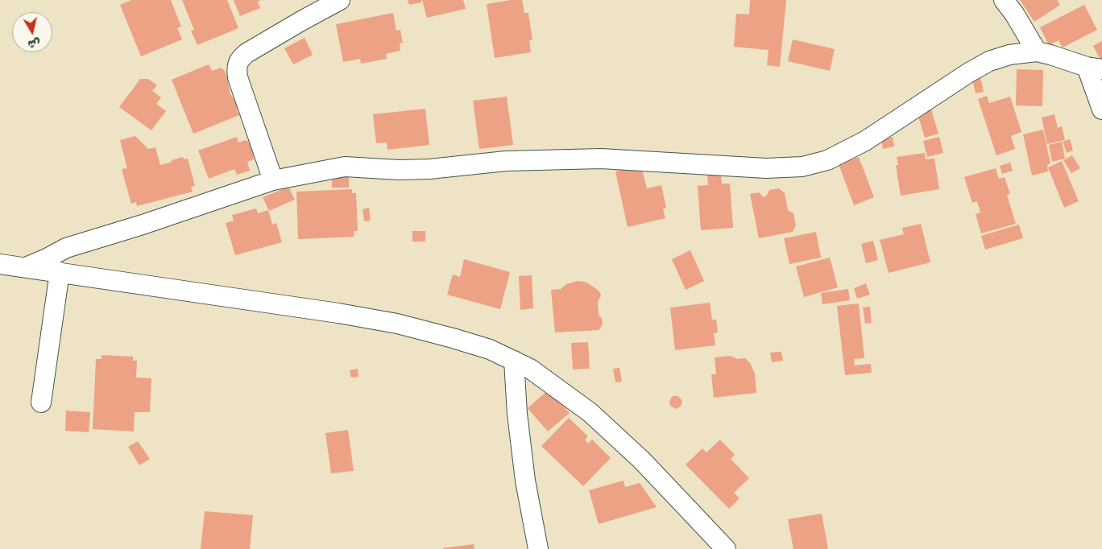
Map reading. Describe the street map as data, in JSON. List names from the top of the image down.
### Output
{
  "north": "bottom"
}
